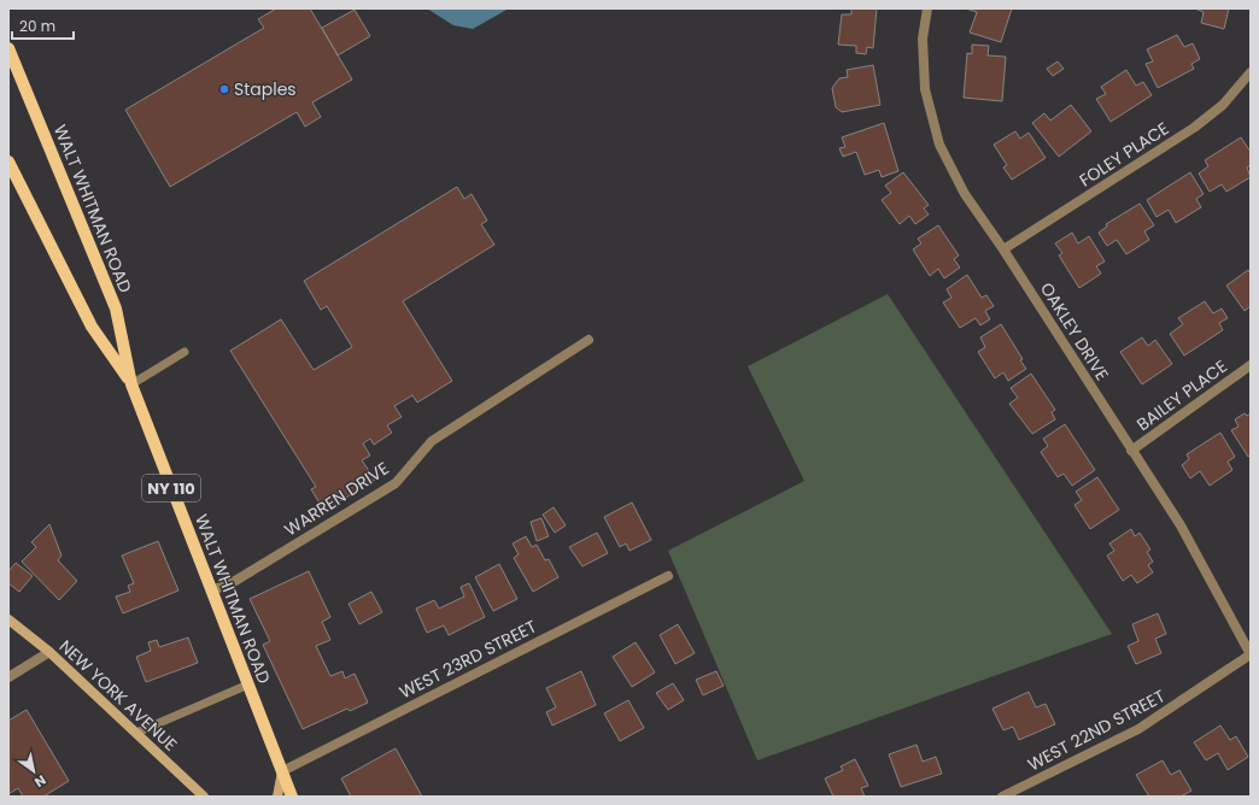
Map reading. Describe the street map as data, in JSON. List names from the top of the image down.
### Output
{
  "streets": {
    "main road": ["WALT WHITMAN ROAD", "NY 110"],
    "street": [
      "FOLEY PLACE",
      "OAKLEY DRIVE",
      "BAILEY PLACE",
      "WARREN DRIVE",
      "WEST 23RD STREET",
      "NEW YORK AVENUE",
      "WEST 22ND STREET"
    ]
  },
  "crossings": [
    ["FOLEY PLACE", "OAKLEY DRIVE"],
    ["WALT WHITMAN ROAD", "WARREN DRIVE"],
    ["WALT WHITMAN ROAD", "WEST 23RD STREET"],
    ["OAKLEY DRIVE", "BAILEY PLACE"],
    ["OAKLEY DRIVE", "WEST 22ND STREET"]
  ],
  "places": ["Staples"],
  "scale_bar": "20 m",
  "north": "bottom right"
}
